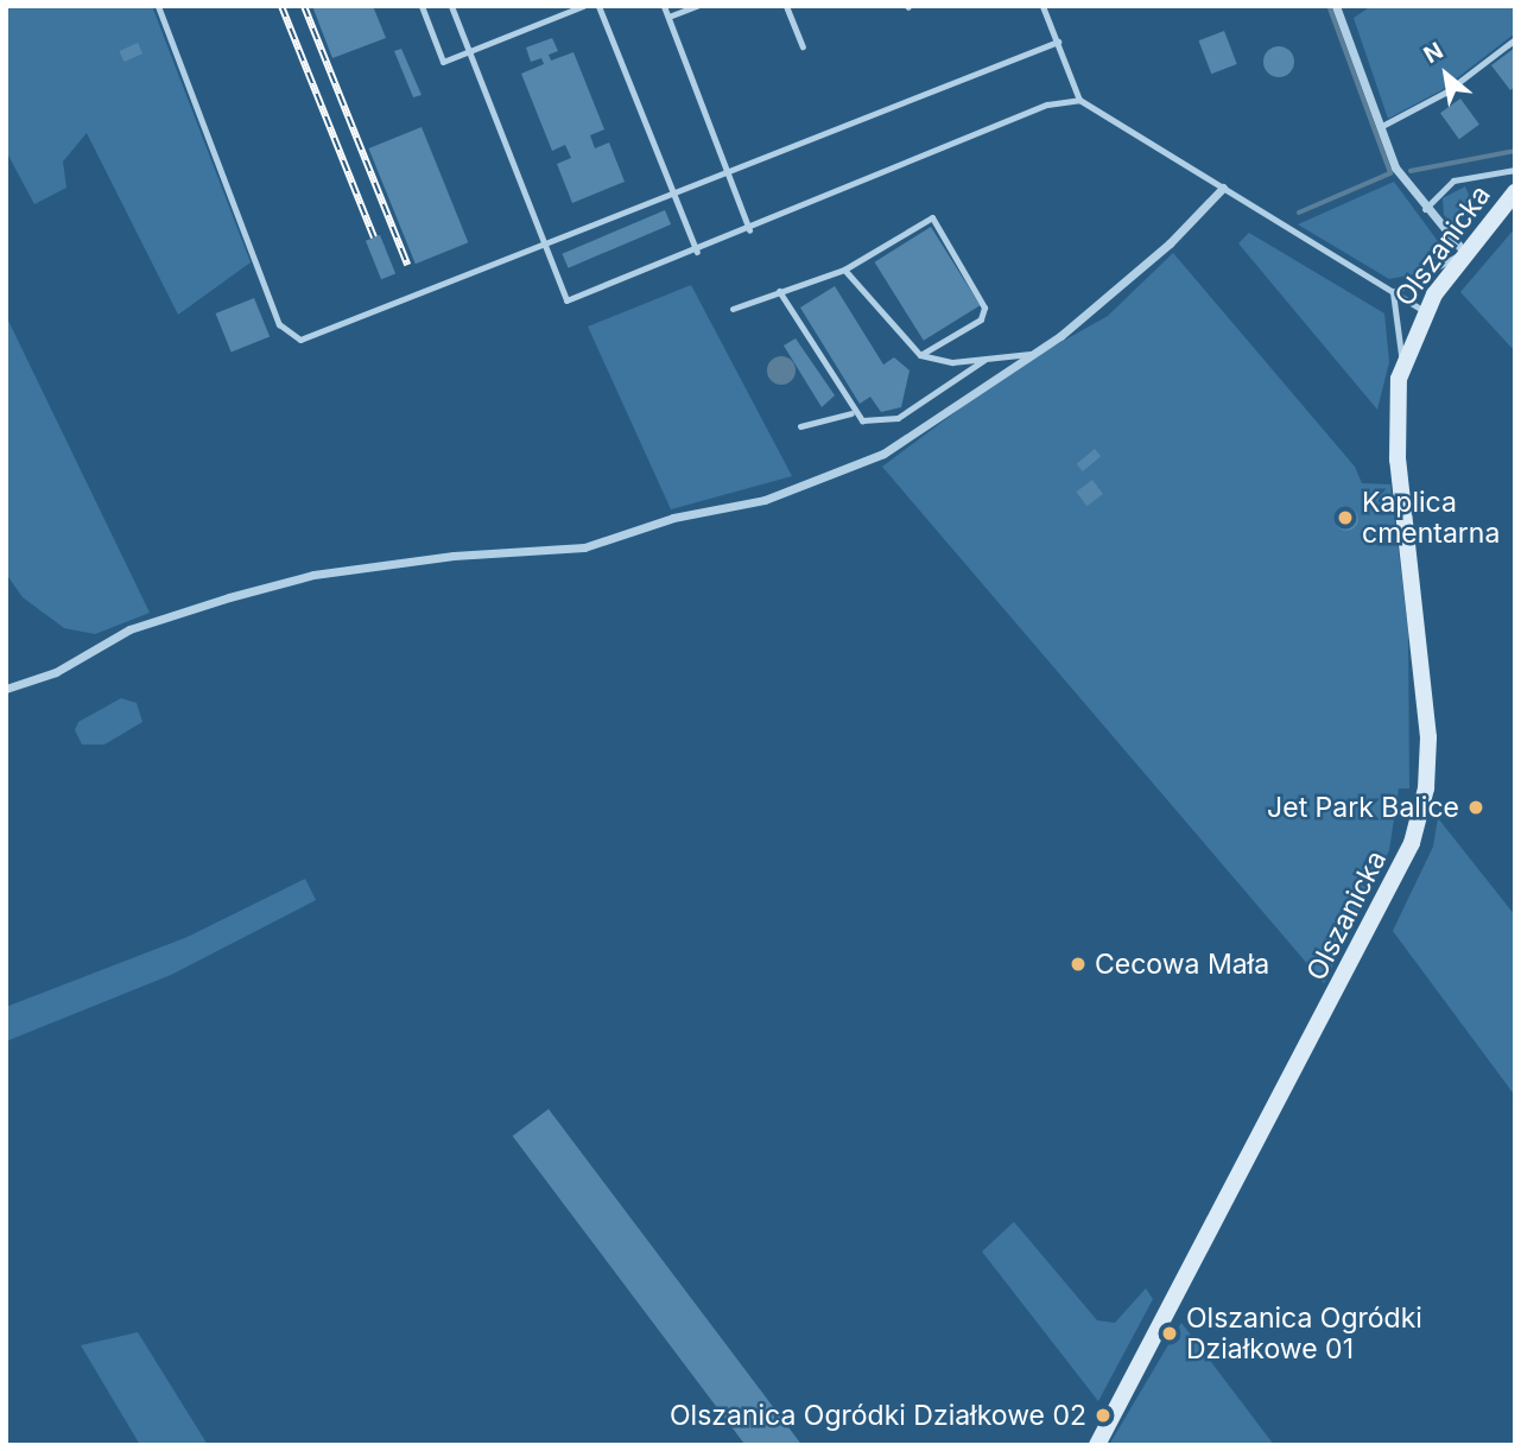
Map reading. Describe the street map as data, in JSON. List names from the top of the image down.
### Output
{
  "streets": {
    "street": ["Olszanicka"]
  },
  "places": [
    "Kaplica cmentarna",
    "Jet Park Balice",
    "Cecowa Mała",
    "Olszanica Ogródki Działkowe 01",
    "Olszanica Ogródki Działkowe 02"
  ],
  "north": "top left"
}
